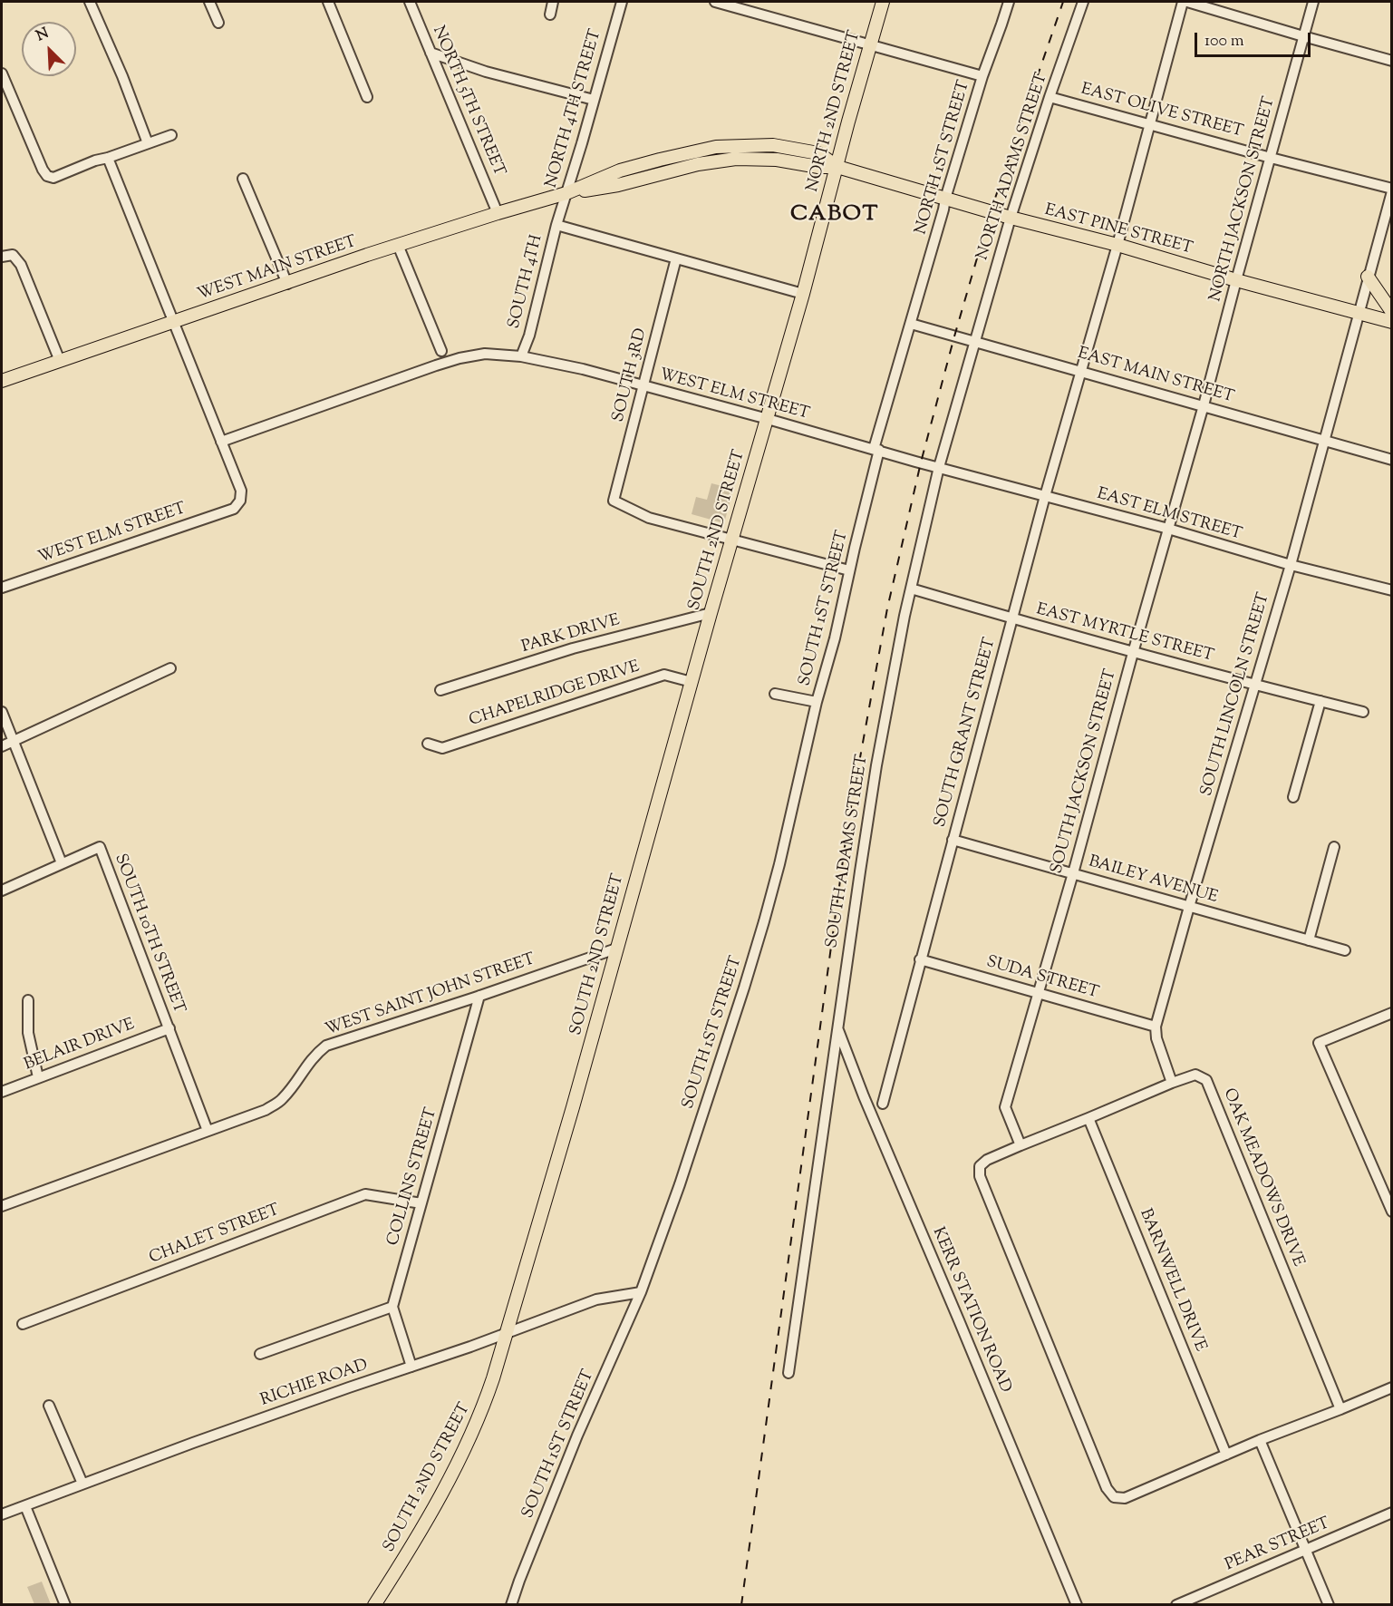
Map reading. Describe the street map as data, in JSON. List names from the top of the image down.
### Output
{
  "streets": {
    "main road": [
      "NORTH 2ND STREET",
      "EAST PINE STREET",
      "WEST MAIN STREET",
      "SOUTH 2ND STREET"
    ],
    "street": [
      "NORTH 5TH STREET",
      "NORTH 4TH STREET",
      "EAST OLIVE STREET",
      "NORTH 1ST STREET",
      "NORTH ADAMS STREET",
      "NORTH JACKSON STREET",
      "SOUTH 4TH",
      "SOUTH 3RD",
      "EAST MAIN STREET",
      "WEST ELM STREET",
      "EAST ELM STREET",
      "SOUTH 1ST STREET",
      "EAST MYRTLE STREET",
      "PARK DRIVE",
      "CHAPELRIDGE DRIVE",
      "SOUTH LINCOLN STREET",
      "SOUTH GRANT STREET",
      "SOUTH JACKSON STREET",
      "SOUTH ADAMS STREET",
      "BAILEY AVENUE",
      "SOUTH 10TH STREET",
      "SUDA STREET",
      "WEST SAINT JOHN STREET",
      "BELAIR DRIVE",
      "COLLINS STREET",
      "OAK MEADOWS DRIVE",
      "CHALET STREET",
      "BARNWELL DRIVE",
      "KERR STATION ROAD",
      "RICHIE ROAD",
      "PEAR STREET"
    ]
  },
  "crossings": [
    ["NORTH 5TH STREET", "WEST MAIN STREET"],
    ["NORTH 4TH STREET", "WEST MAIN STREET"],
    ["NORTH 4TH STREET", "SOUTH 4TH"],
    ["NORTH 2ND STREET", "EAST PINE STREET"],
    ["NORTH 2ND STREET", "WEST MAIN STREET"],
    ["NORTH 2ND STREET", "SOUTH 2ND STREET"],
    ["EAST OLIVE STREET", "NORTH ADAMS STREET"],
    ["EAST OLIVE STREET", "NORTH JACKSON STREET"],
    ["EAST OLIVE STREET", "SOUTH LINCOLN STREET"],
    ["EAST OLIVE STREET", "SOUTH GRANT STREET"],
    ["NORTH 1ST STREET", "EAST PINE STREET"],
    ["NORTH 1ST STREET", "EAST MAIN STREET"],
    ["NORTH 1ST STREET", "SOUTH 1ST STREET"],
    ["NORTH ADAMS STREET", "EAST PINE STREET"],
    ["NORTH ADAMS STREET", "EAST MAIN STREET"],
    ["NORTH ADAMS STREET", "SOUTH ADAMS STREET"],
    ["NORTH JACKSON STREET", "EAST PINE STREET"],
    ["NORTH JACKSON STREET", "EAST MAIN STREET"],
    ["NORTH JACKSON STREET", "SOUTH JACKSON STREET"],
    ["EAST PINE STREET", "WEST MAIN STREET"],
    ["EAST PINE STREET", "SOUTH LINCOLN STREET"],
    ["EAST PINE STREET", "SOUTH GRANT STREET"],
    ["SOUTH 4TH", "WEST ELM STREET"],
    ["SOUTH 3RD", "WEST ELM STREET"],
    ["SOUTH 3RD", "SOUTH 2ND STREET"],
    ["EAST MAIN STREET", "SOUTH 1ST STREET"],
    ["EAST MAIN STREET", "SOUTH LINCOLN STREET"],
    ["EAST MAIN STREET", "SOUTH GRANT STREET"],
    ["EAST MAIN STREET", "SOUTH JACKSON STREET"],
    ["EAST MAIN STREET", "SOUTH ADAMS STREET"],
    ["WEST ELM STREET", "EAST ELM STREET"],
    ["WEST ELM STREET", "SOUTH 2ND STREET"],
    ["WEST ELM STREET", "SOUTH 1ST STREET"],
    ["WEST ELM STREET", "SOUTH ADAMS STREET"],
    ["EAST ELM STREET", "SOUTH LINCOLN STREET"],
    ["EAST ELM STREET", "SOUTH GRANT STREET"],
    ["EAST ELM STREET", "SOUTH JACKSON STREET"],
    ["EAST ELM STREET", "SOUTH ADAMS STREET"],
    ["SOUTH 2ND STREET", "PARK DRIVE"],
    ["SOUTH 2ND STREET", "CHAPELRIDGE DRIVE"],
    ["SOUTH 2ND STREET", "WEST SAINT JOHN STREET"],
    ["SOUTH 2ND STREET", "RICHIE ROAD"],
    ["SOUTH 1ST STREET", "RICHIE ROAD"],
    ["EAST MYRTLE STREET", "SOUTH LINCOLN STREET"],
    ["EAST MYRTLE STREET", "SOUTH GRANT STREET"],
    ["EAST MYRTLE STREET", "SOUTH JACKSON STREET"],
    ["EAST MYRTLE STREET", "SOUTH ADAMS STREET"],
    ["SOUTH LINCOLN STREET", "BAILEY AVENUE"],
    ["SOUTH LINCOLN STREET", "SUDA STREET"],
    ["SOUTH LINCOLN STREET", "OAK MEADOWS DRIVE"],
    ["SOUTH GRANT STREET", "BAILEY AVENUE"],
    ["SOUTH GRANT STREET", "SUDA STREET"],
    ["SOUTH JACKSON STREET", "BAILEY AVENUE"],
    ["SOUTH JACKSON STREET", "SUDA STREET"],
    ["SOUTH JACKSON STREET", "OAK MEADOWS DRIVE"],
    ["SOUTH ADAMS STREET", "KERR STATION ROAD"],
    ["SOUTH 10TH STREET", "WEST SAINT JOHN STREET"],
    ["SOUTH 10TH STREET", "BELAIR DRIVE"],
    ["WEST SAINT JOHN STREET", "COLLINS STREET"],
    ["COLLINS STREET", "CHALET STREET"],
    ["OAK MEADOWS DRIVE", "BARNWELL DRIVE"]
  ],
  "districts": ["CABOT"],
  "scale_bar": "100 m",
  "north": "top left"
}
